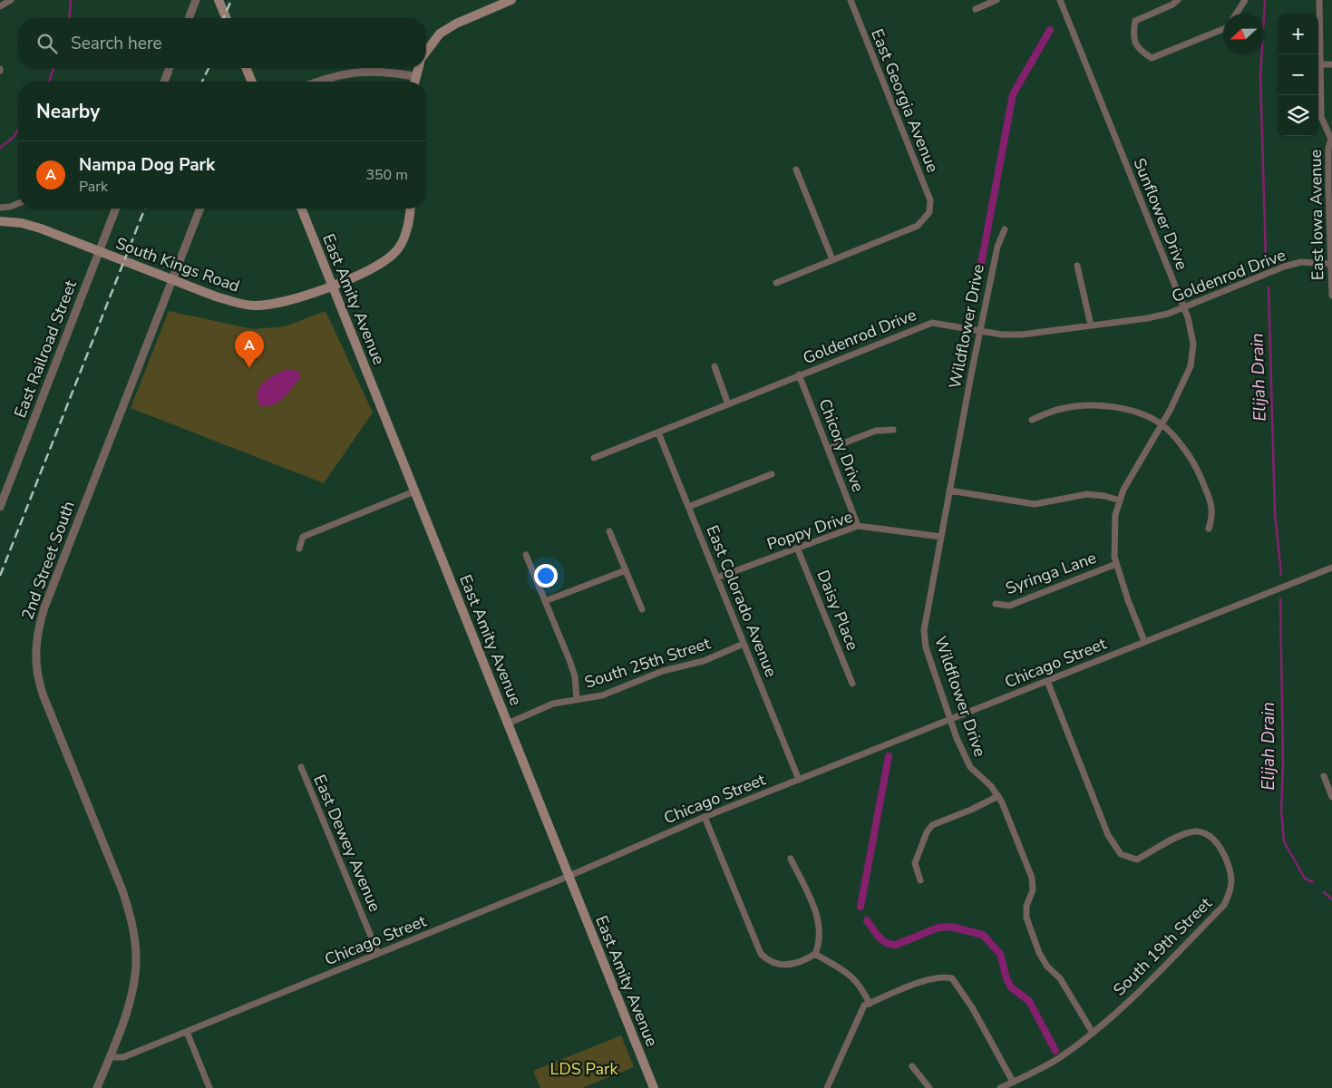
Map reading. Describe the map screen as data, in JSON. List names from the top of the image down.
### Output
{
  "streets": {
    "main road": ["South Kings Road", "East Amity Avenue"],
    "street": [
      "East Georgia Avenue",
      "Sunflower Drive",
      "East Iowa Avenue",
      "Goldenrod Drive",
      "Wildflower Drive",
      "East Railroad Street",
      "Chicory Drive",
      "Poppy Drive",
      "2nd Street South",
      "Syringa Lane",
      "East Colorado Avenue",
      "Daisy Place",
      "South 25th Street",
      "Chicago Street",
      "East Dewey Avenue",
      "South 19th Street"
    ]
  },
  "crossings": [
    ["Sunflower Drive", "Goldenrod Drive"],
    ["Sunflower Drive", "Syringa Lane"],
    ["Sunflower Drive", "Chicago Street"],
    ["East Iowa Avenue", "Goldenrod Drive"],
    ["South Kings Road", "East Amity Avenue"],
    ["Goldenrod Drive", "Wildflower Drive"],
    ["Goldenrod Drive", "Chicory Drive"],
    ["Goldenrod Drive", "East Colorado Avenue"],
    ["East Amity Avenue", "South 25th Street"],
    ["East Amity Avenue", "Chicago Street"],
    ["Wildflower Drive", "Poppy Drive"],
    ["Wildflower Drive", "Chicago Street"],
    ["Wildflower Drive", "South 19th Street"],
    ["Chicory Drive", "Poppy Drive"],
    ["Poppy Drive", "East Colorado Avenue"],
    ["Poppy Drive", "Daisy Place"],
    ["2nd Street South", "Chicago Street"],
    ["East Colorado Avenue", "South 25th Street"],
    ["East Colorado Avenue", "Chicago Street"],
    ["Chicago Street", "East Dewey Avenue"],
    ["Chicago Street", "South 19th Street"]
  ],
  "water": ["Elijah Drain"],
  "parks": ["LDS Park"],
  "north": "left",
  "page": {
    "map_buttons": ["+", "−"],
    "search": "Search here",
    "heading": "Nearby",
    "list": [
      {
        "mark": "A",
        "name": "Nampa Dog Park",
        "note": "Park",
        "value": "350 m"
      }
    ],
    "pins": "A"
  }
}
